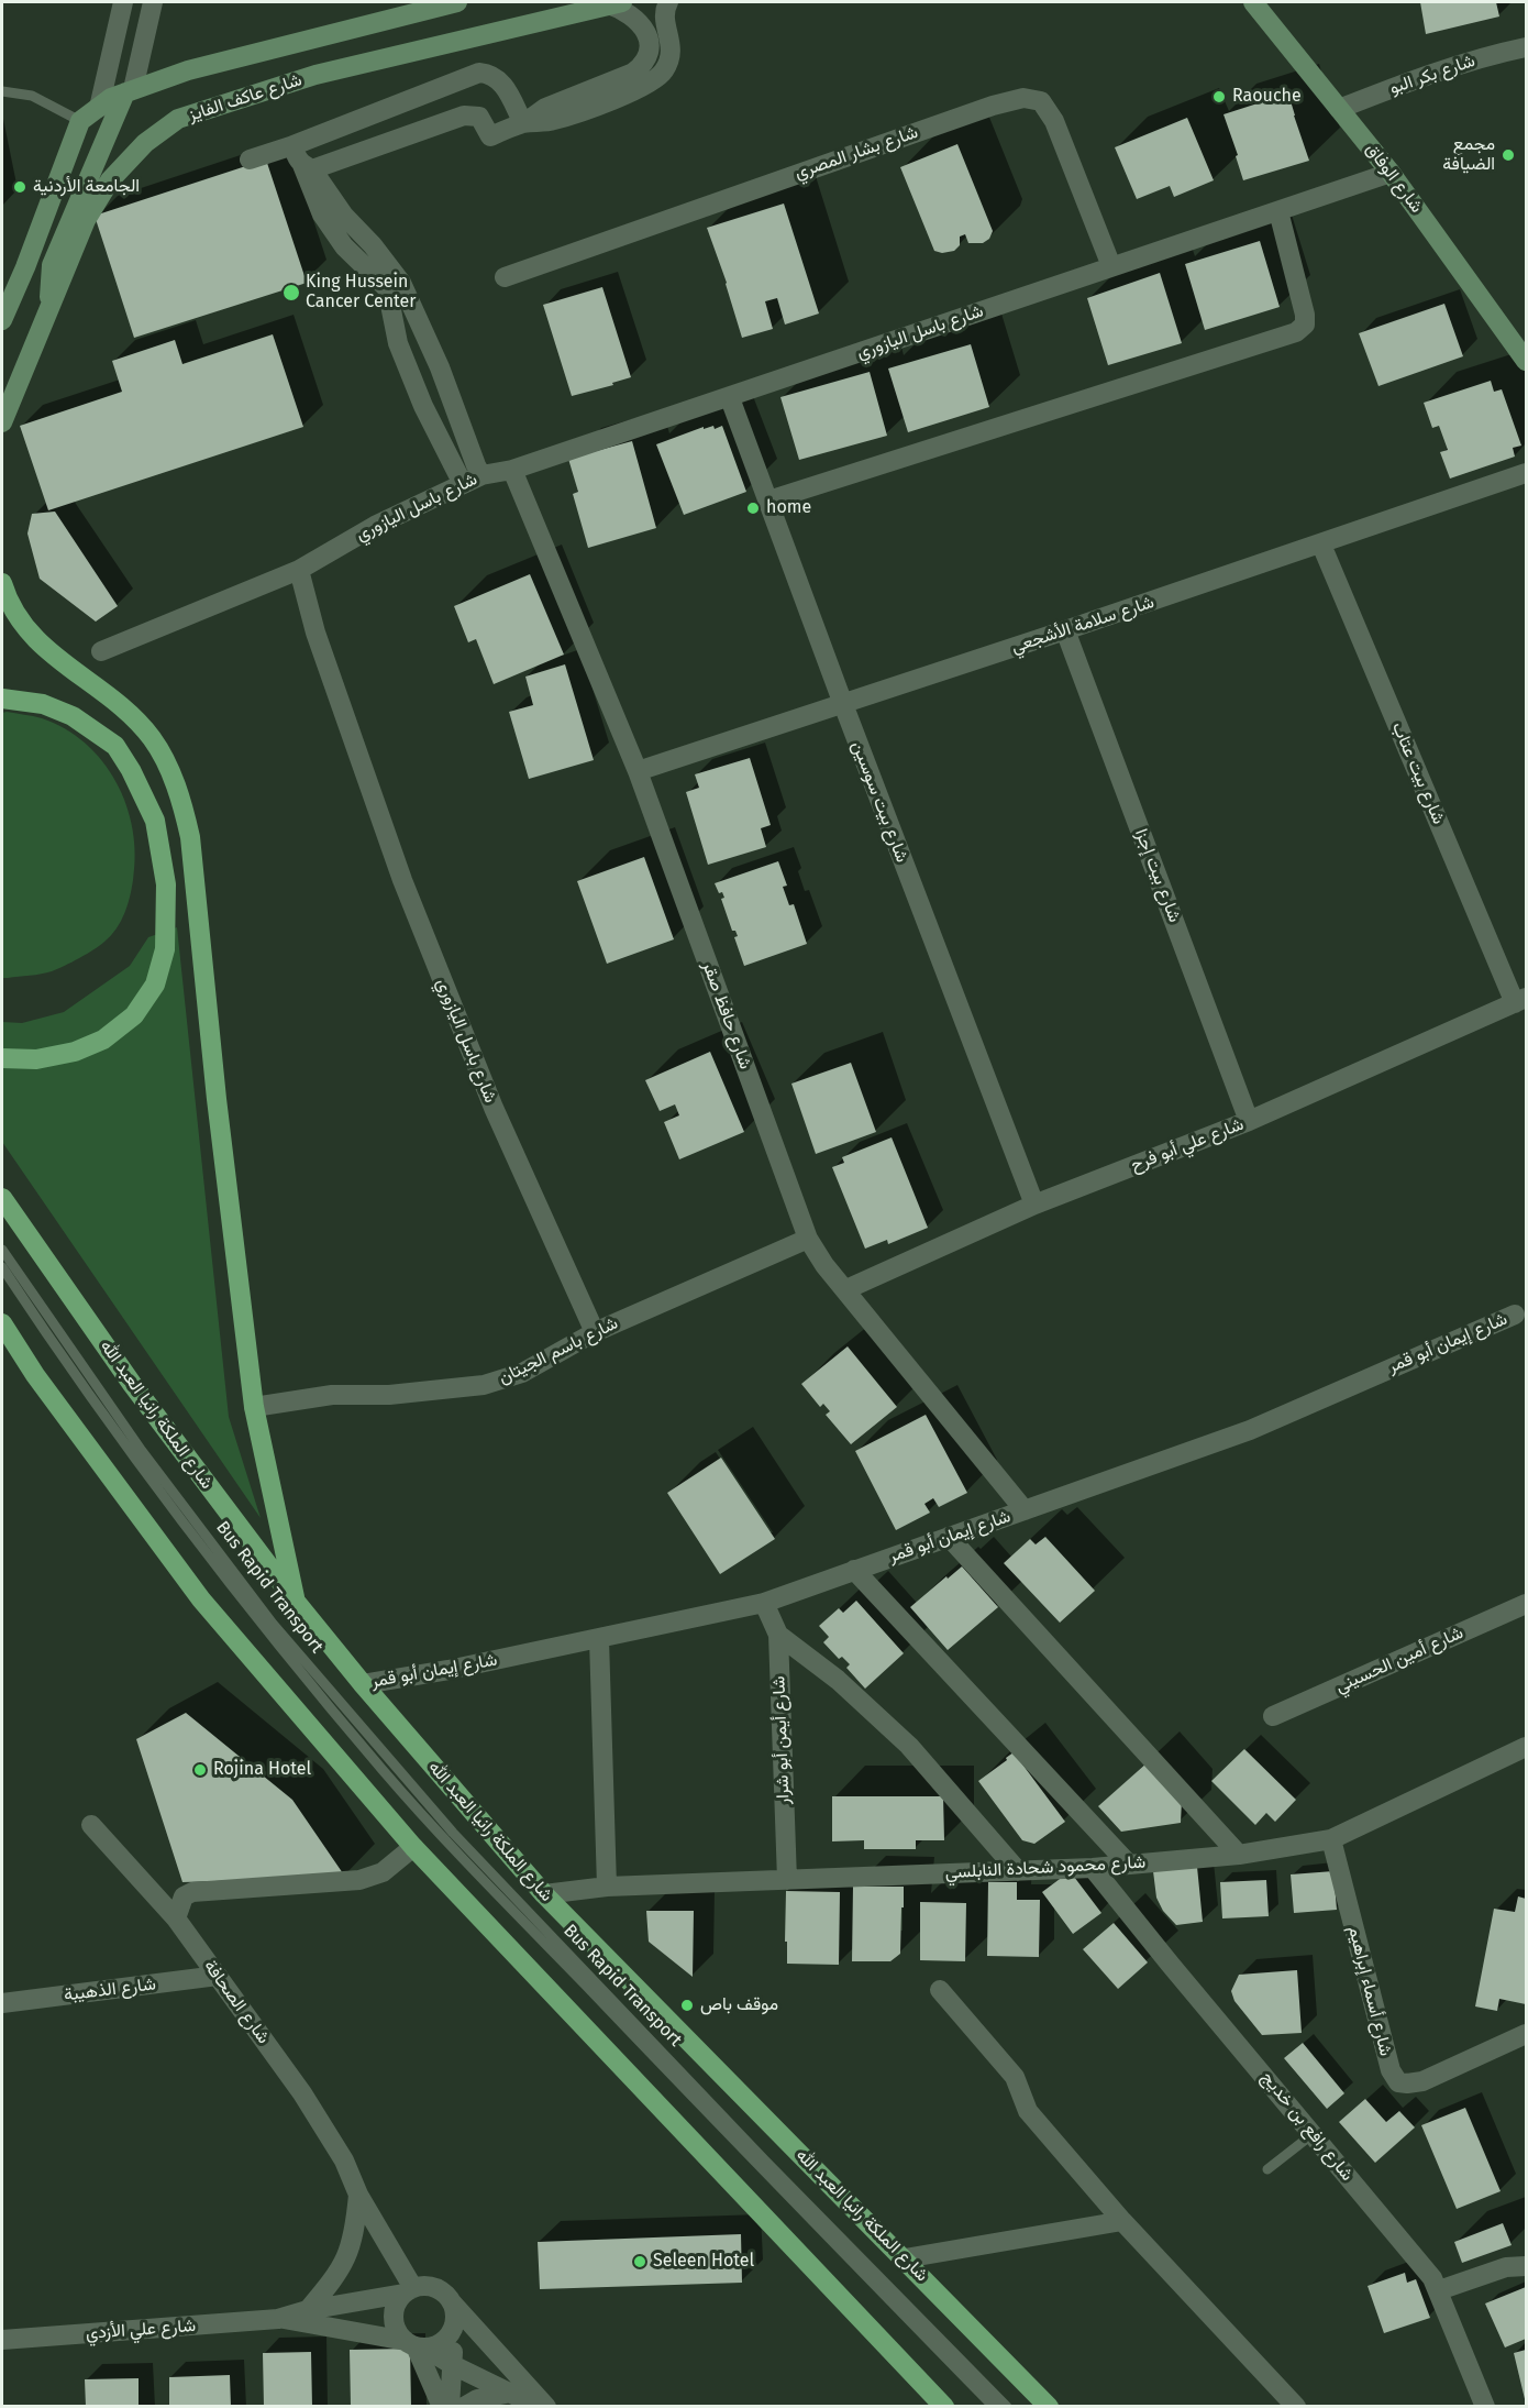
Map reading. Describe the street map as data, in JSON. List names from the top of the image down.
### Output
{
  "streets": {
    "main road": ["شارع عاكف الفايز", "شارع الوفاق", "شارع الملكة رانيا العبد الله"],
    "street": [
      "شارع بكر البو",
      "شارع بشار المصري",
      "شارع باسل اليازوري",
      "شارع سلامة الأشجعي",
      "شارع بيت عتاب",
      "شارع بيت سوسين",
      "شارع بيت إجزا",
      "شارع حافظ صقر",
      "شارع علي أبو فرح",
      "شارع إيمان أبو قمر",
      "شارع باسم الجيتان",
      "شارع أمين الحسيني",
      "شارع أيمن أبو شرار",
      "شارع محمود شحادة النابلسي",
      "شارع الذهيبة",
      "شارع أسماء إبراهيم",
      "شارع الصحافة",
      "شارع رافع بن خديج",
      "شارع علي الأزدي"
    ],
    "lane": ["Bus Rapid Transport"]
  },
  "crossings": [
    ["شارع بكر البو", "شارع الوفاق"],
    ["شارع بشار المصري", "شارع باسل اليازوري"],
    ["شارع الوفاق", "شارع باسل اليازوري"],
    ["شارع باسل اليازوري", "شارع بيت سوسين"],
    ["شارع باسل اليازوري", "شارع حافظ صقر"],
    ["شارع باسل اليازوري", "شارع باسم الجيتان"],
    ["شارع سلامة الأشجعي", "شارع بيت عتاب"],
    ["شارع سلامة الأشجعي", "شارع بيت سوسين"],
    ["شارع سلامة الأشجعي", "شارع بيت إجزا"],
    ["شارع سلامة الأشجعي", "شارع حافظ صقر"],
    ["شارع بيت عتاب", "شارع علي أبو فرح"],
    ["شارع بيت سوسين", "شارع علي أبو فرح"],
    ["شارع بيت إجزا", "شارع علي أبو فرح"],
    ["شارع حافظ صقر", "شارع علي أبو فرح"],
    ["شارع حافظ صقر", "شارع إيمان أبو قمر"],
    ["شارع حافظ صقر", "شارع باسم الجيتان"],
    ["شارع إيمان أبو قمر", "شارع الملكة رانيا العبد الله"],
    ["شارع إيمان أبو قمر", "شارع أيمن أبو شرار"],
    ["شارع الملكة رانيا العبد الله", "شارع محمود شحادة النابلسي"],
    ["شارع أيمن أبو شرار", "شارع محمود شحادة النابلسي"],
    ["شارع محمود شحادة النابلسي", "شارع أسماء إبراهيم"],
    ["شارع محمود شحادة النابلسي", "شارع رافع بن خديج"],
    ["شارع الذهيبة", "شارع الصحافة"],
    ["شارع الصحافة", "شارع علي الأزدي"]
  ],
  "places": [
    "Raouche",
    "مجمع الضيافة",
    "الجامعة الأردنية",
    "King Hussein Cancer Center",
    "home",
    "Rojina Hotel",
    "موقف باص",
    "Seleen Hotel"
  ]
}
